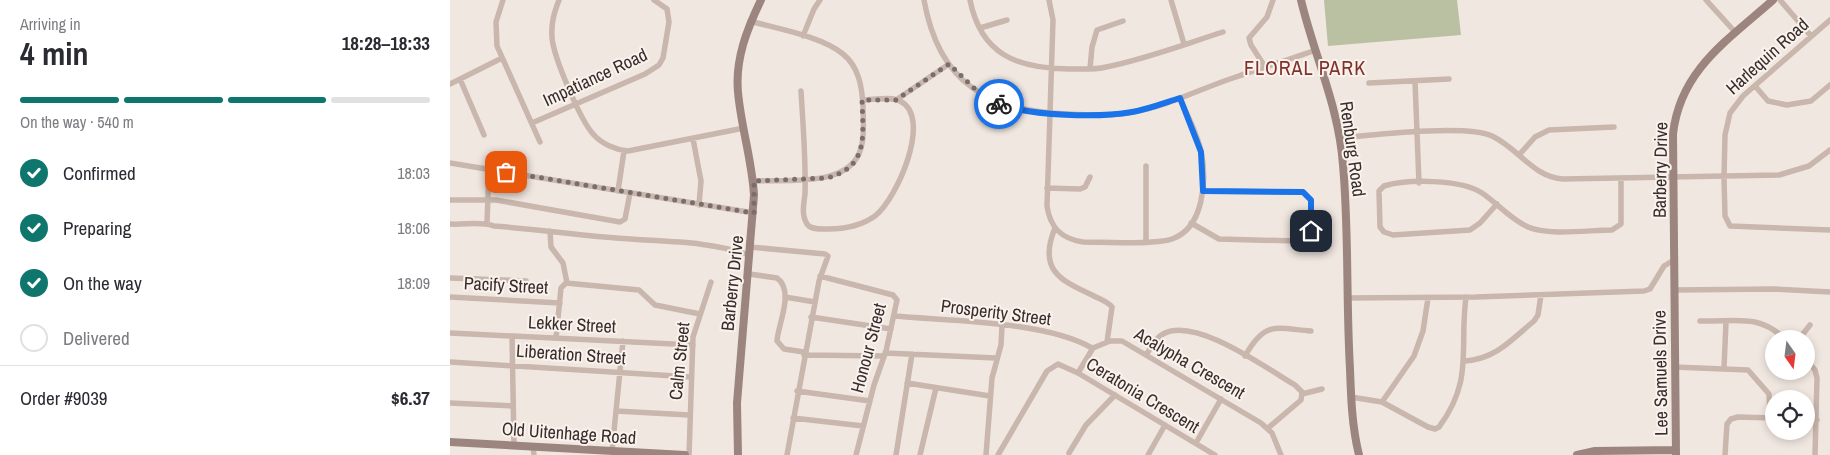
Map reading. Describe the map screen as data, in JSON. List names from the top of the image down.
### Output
{
  "streets": {
    "street": [
      "Harlequin Road",
      "Impatiance Road",
      "Renburg Road",
      "Barberry Drive",
      "Pacify Street",
      "Prosperity Street",
      "Lekker Street",
      "Honour Street",
      "Liberation Street",
      "Calm Street",
      "Acalypha Crescent",
      "Lee Samuels Drive",
      "Ceratonia Crescent",
      "Old Uitenhage Road"
    ]
  },
  "crossings": [
    ["Barberry Drive", "Lee Samuels Drive"],
    ["Prosperity Street", "Honour Street"],
    ["Prosperity Street", "Acalypha Crescent"],
    ["Lekker Street", "Calm Street"],
    ["Liberation Street", "Calm Street"]
  ],
  "districts": ["FLORAL PARK"],
  "north": "bottom",
  "page": {
    "heading": ["4 min", "Arriving in", "18:28–18:33"],
    "panel": ["Order #9039", "$6.37"],
    "bar": "On the way · 540 m",
    "list": [
      ["Confirmed", "18:03"],
      ["Preparing", "18:06"],
      ["On the way", "18:09"],
      "Delivered"
    ]
  }
}
